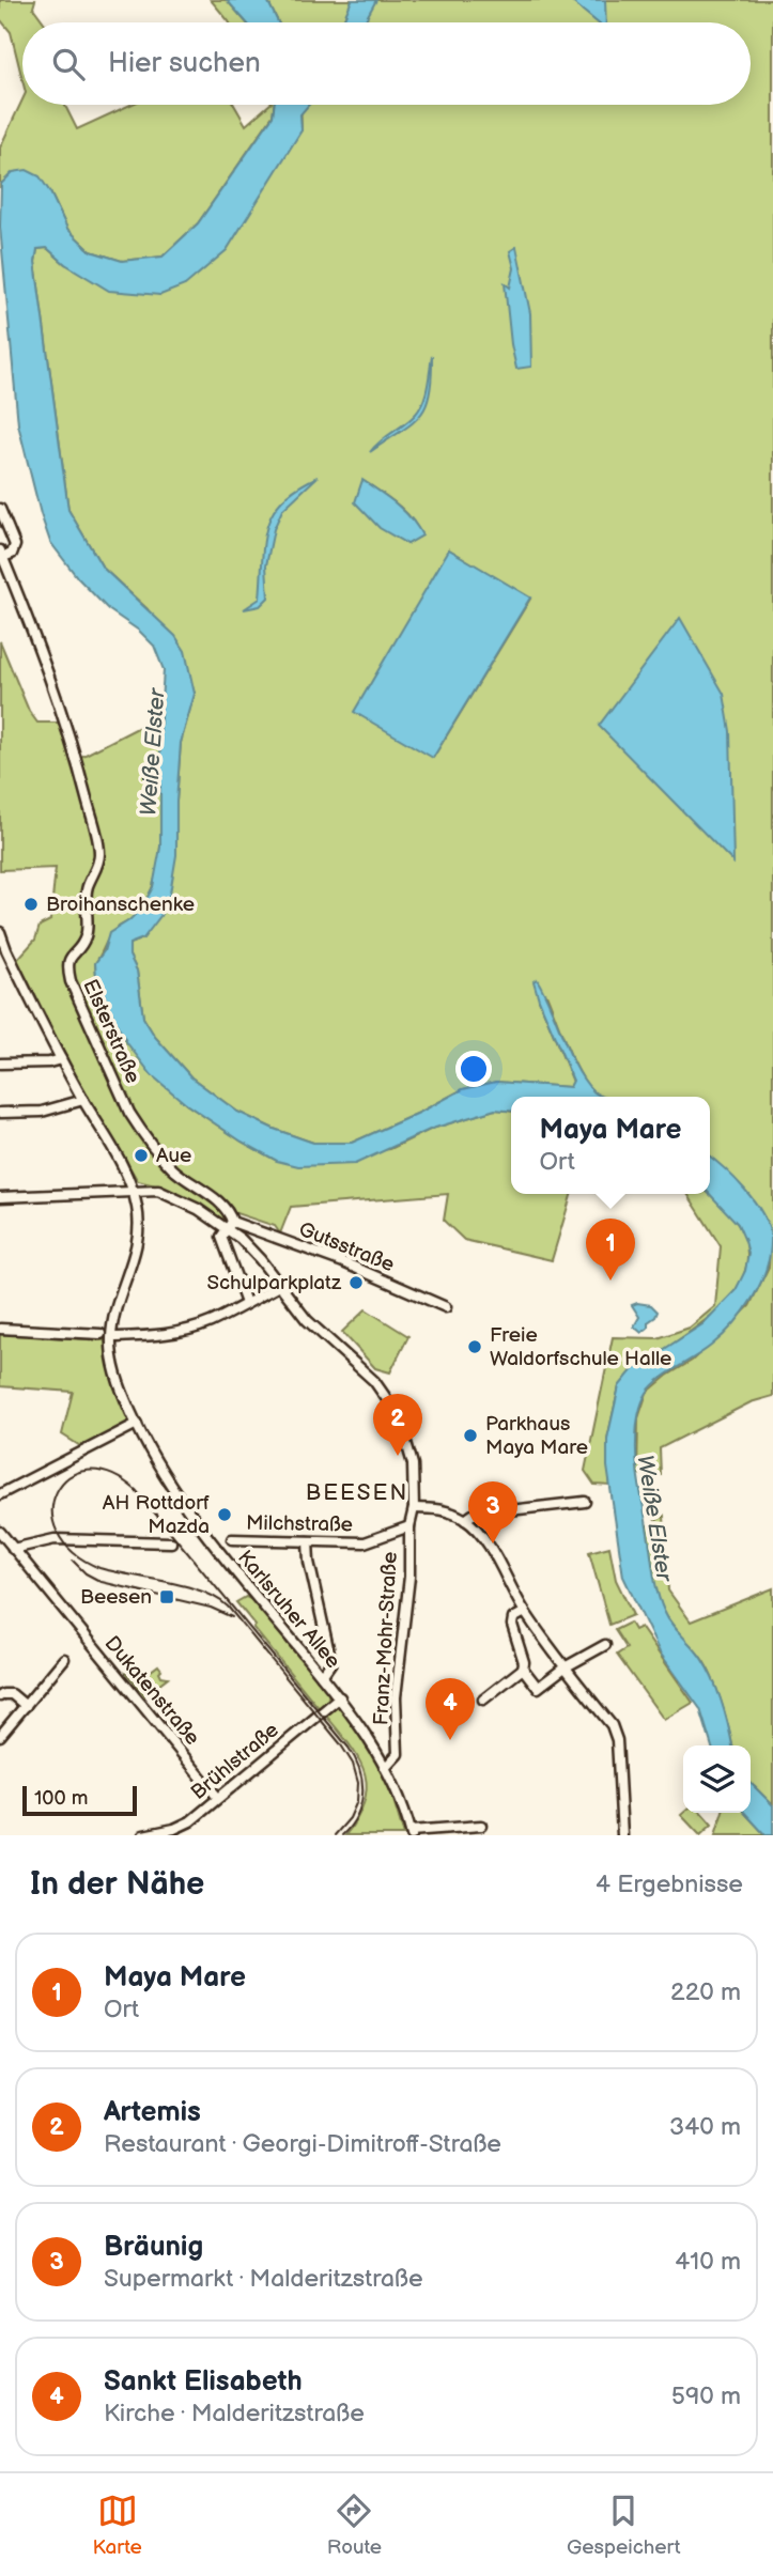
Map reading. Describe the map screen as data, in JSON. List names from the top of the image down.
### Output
{
  "streets": {
    "street": [
      "Elsterstraße",
      "Gutsstraße",
      "Milchstraße",
      "Karlsruher Allee",
      "Franz-Mohr-Straße",
      "Dukatenstraße",
      "Brühlstraße"
    ]
  },
  "crossings": [
    ["Elsterstraße", "Gutsstraße"],
    ["Elsterstraße", "Franz-Mohr-Straße"],
    ["Gutsstraße", "Franz-Mohr-Straße"],
    ["Milchstraße", "Franz-Mohr-Straße"],
    ["Karlsruher Allee", "Franz-Mohr-Straße"],
    ["Karlsruher Allee", "Brühlstraße"],
    ["Dukatenstraße", "Brühlstraße"]
  ],
  "districts": ["BEESEN"],
  "water": ["Weiße Elster"],
  "places": {
    "other": [
      "Broihanschenke",
      "Aue",
      "Schulparkplatz",
      "Freie Waldorfschule Halle",
      "Parkhaus Maya Mare",
      "AH Rottdorf Mazda"
    ],
    "transit": ["Beesen"]
  },
  "scale_bar": "100 m",
  "page": {
    "search": "Hier suchen",
    "popup": ["Maya Mare", "Ort"],
    "pins": [
      "1",
      "2",
      "3",
      "4"
    ],
    "scale": "100 m",
    "heading": ["In der Nähe", "4 Ergebnisse"],
    "list": [
      {
        "mark": "1",
        "name": "Maya Mare",
        "note": "Ort",
        "value": "220 m"
      },
      {
        "mark": "2",
        "name": "Artemis",
        "note": "Restaurant · Georgi-Dimitroff-Straße",
        "value": "340 m"
      },
      {
        "mark": "3",
        "name": "Bräunig",
        "note": "Supermarkt · Malderitzstraße",
        "value": "410 m"
      },
      {
        "mark": "4",
        "name": "Sankt Elisabeth",
        "note": "Kirche · Malderitzstraße",
        "value": "590 m"
      }
    ],
    "nav": ["Karte", "Route", "Gespeichert"]
  }
}
